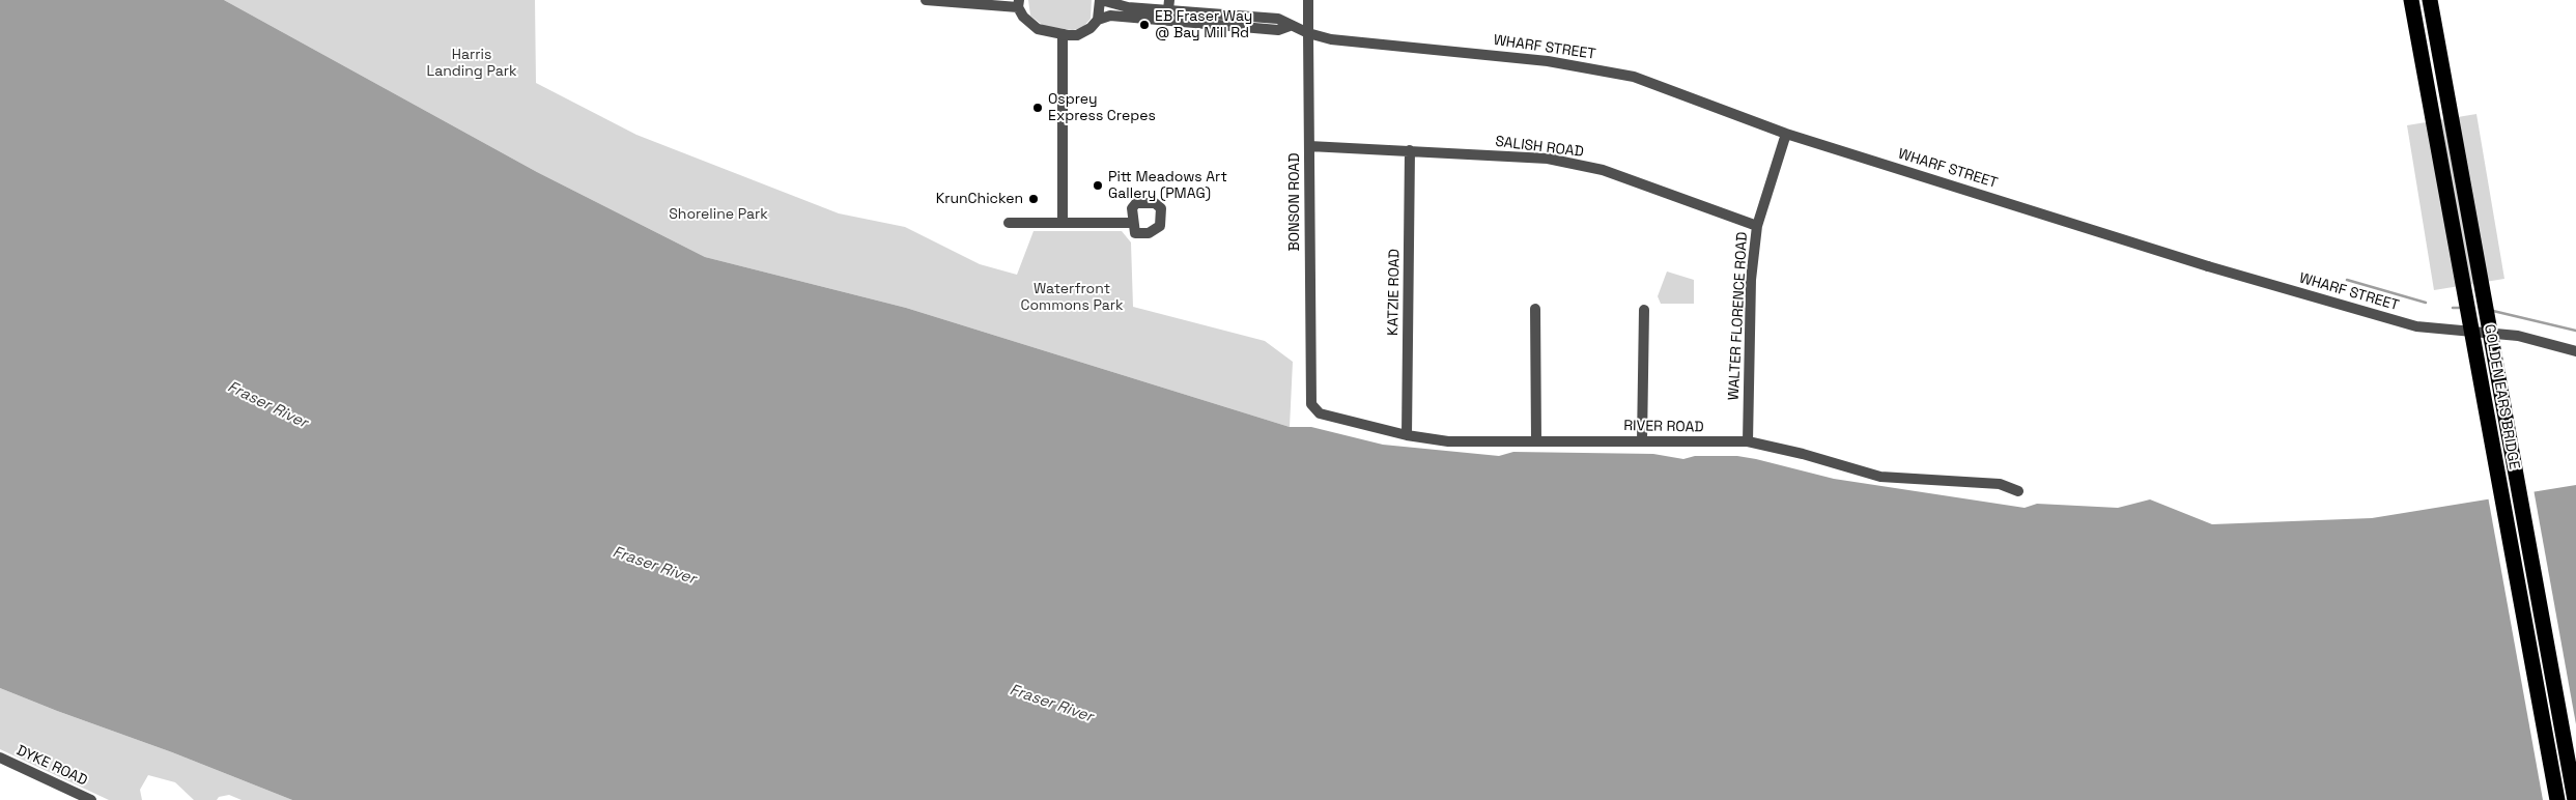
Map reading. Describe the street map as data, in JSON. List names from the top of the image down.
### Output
{
  "streets": {
    "highway": ["GOLDEN EARS BRIDGE"],
    "street": [
      "WHARF STREET",
      "SALISH ROAD",
      "BONSON ROAD",
      "KATZIE ROAD",
      "WALTER FLORENCE ROAD",
      "RIVER ROAD",
      "DYKE ROAD"
    ]
  },
  "crossings": [
    ["WHARF STREET", "BONSON ROAD"],
    ["WHARF STREET", "WALTER FLORENCE ROAD"],
    ["SALISH ROAD", "BONSON ROAD"],
    ["SALISH ROAD", "KATZIE ROAD"],
    ["SALISH ROAD", "WALTER FLORENCE ROAD"],
    ["BONSON ROAD", "RIVER ROAD"],
    ["KATZIE ROAD", "RIVER ROAD"],
    ["WALTER FLORENCE ROAD", "RIVER ROAD"]
  ],
  "water": ["Fraser River"],
  "parks": ["Harris Landing Park", "Shoreline Park", "Waterfront Commons Park"],
  "places": [
    "EB Fraser Way @ Bay Mill Rd",
    "Osprey Express Crepes",
    "Pitt Meadows Art Gallery (PMAG)",
    "KrunChicken"
  ]
}
